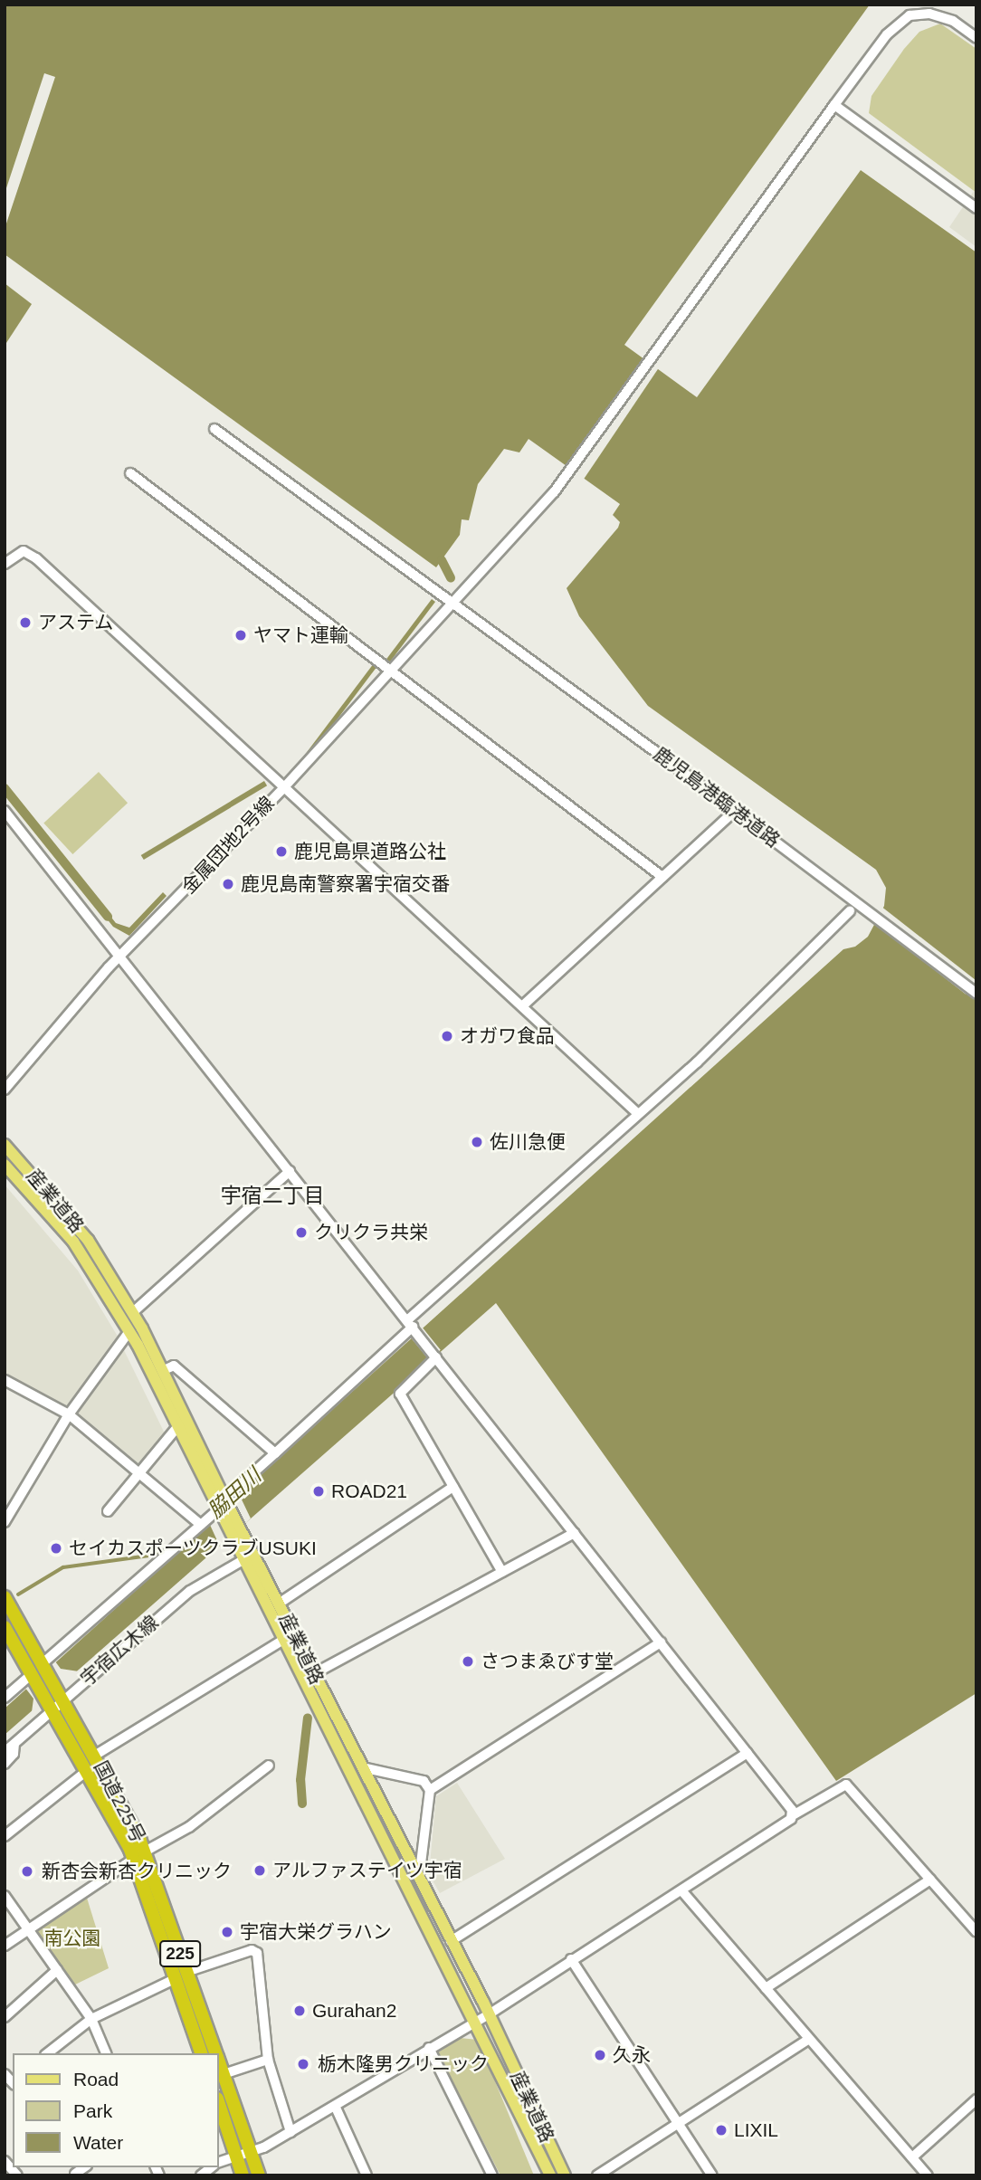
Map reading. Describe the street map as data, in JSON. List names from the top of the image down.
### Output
{
  "streets": {
    "highway": ["国道225号", "225"],
    "main road": ["産業道路"],
    "street": ["鹿児島港臨港道路", "金属団地2号線", "宇宿広木線"]
  },
  "crossings": [
    ["鹿児島港臨港道路", "金属団地2号線"],
    ["産業道路", "宇宿広木線"],
    ["宇宿広木線", "国道225号"]
  ],
  "districts": ["宇宿二丁目"],
  "water": ["脇田川"],
  "parks": ["南公園"],
  "places": [
    "アステム",
    "ヤマト運輸",
    "鹿児島県道路公社",
    "鹿児島南警察署宇宿交番",
    "オガワ食品",
    "佐川急便",
    "クリクラ共栄",
    "ROAD21",
    "セイカスポーツクラブUSUKI",
    "さつまゑびす堂",
    "アルファステイツ宇宿",
    "新杏会新杏クリニック",
    "宇宿大栄グラハン",
    "Gurahan2",
    "久永",
    "栃木隆男クリニック",
    "LIXIL"
  ],
  "legend": ["Road", "Park", "Water"]
}
